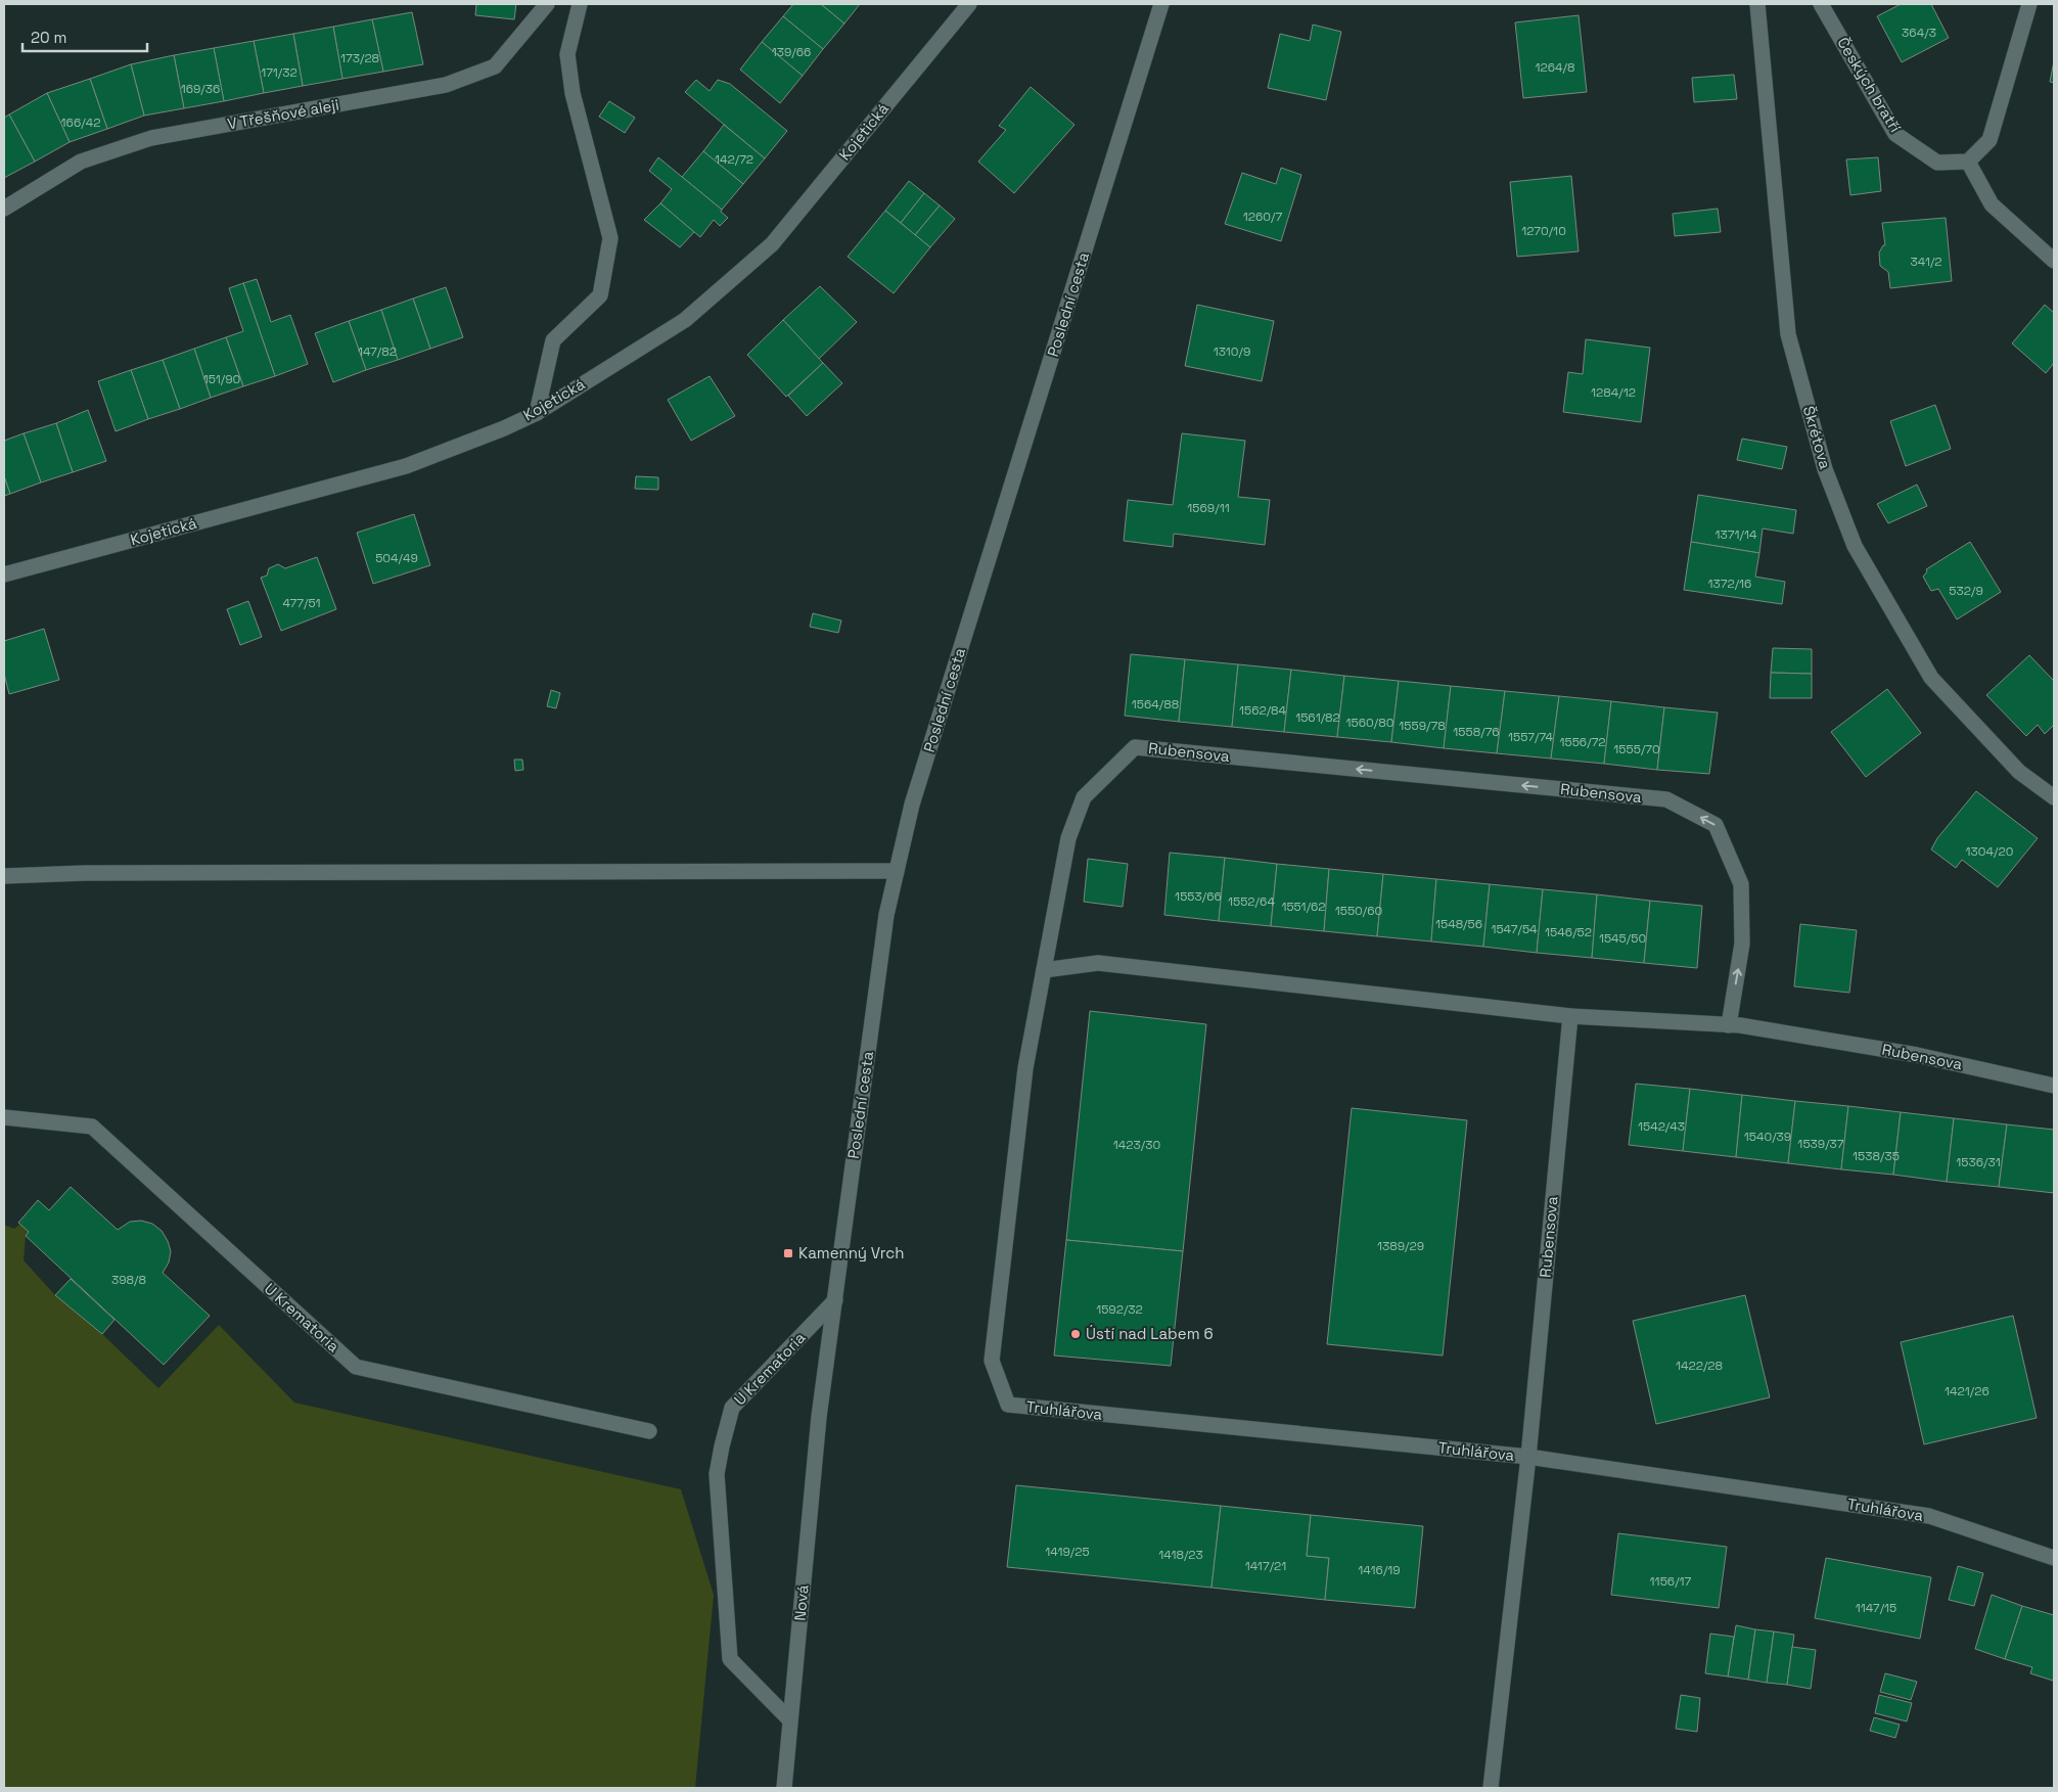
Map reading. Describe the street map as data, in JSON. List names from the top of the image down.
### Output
{
  "streets": {
    "street": [
      "Českých bratří",
      "V Třešňové aleji",
      "Kojetická",
      "Poslední cesta",
      "Škrétova",
      "Rubensova",
      "U Krematoria",
      "Truhlářova",
      "Nová"
    ]
  },
  "crossings": [
    ["Poslední cesta", "U Krematoria"],
    ["Poslední cesta", "Nová"],
    ["Rubensova", "Truhlářova"],
    ["U Krematoria", "Nová"]
  ],
  "places": {
    "transit": ["Kamenný Vrch"],
    "other": ["Ústí nad Labem 6"]
  },
  "house_numbers": [
    "364/3",
    "139/66",
    "173/28",
    "1264/8",
    "171/32",
    "169/36",
    "166/42",
    "142/72",
    "1260/7",
    "1270/10",
    "341/2",
    "147/82",
    "1310/9",
    "151/90",
    "1284/12",
    "1569/11",
    "1371/14",
    "504/49",
    "1372/16",
    "532/9",
    "477/51",
    "1564/88",
    "1562/84",
    "1561/82",
    "1560/80",
    "1559/78",
    "1558/76",
    "1557/74",
    "1556/72",
    "1555/70",
    "1304/20",
    "1553/66",
    "1552/64",
    "1551/62",
    "1550/60",
    "1548/56",
    "1547/54",
    "1546/52",
    "1545/50",
    "1542/43",
    "1540/39",
    "1539/37",
    "1423/30",
    "1538/35",
    "1536/31",
    "1389/29",
    "398/8",
    "1592/32",
    "1422/28",
    "1421/26",
    "1419/25",
    "1418/23",
    "1417/21",
    "1416/19",
    "1156/17",
    "1147/15"
  ],
  "scale_bar": "20 m"
}
